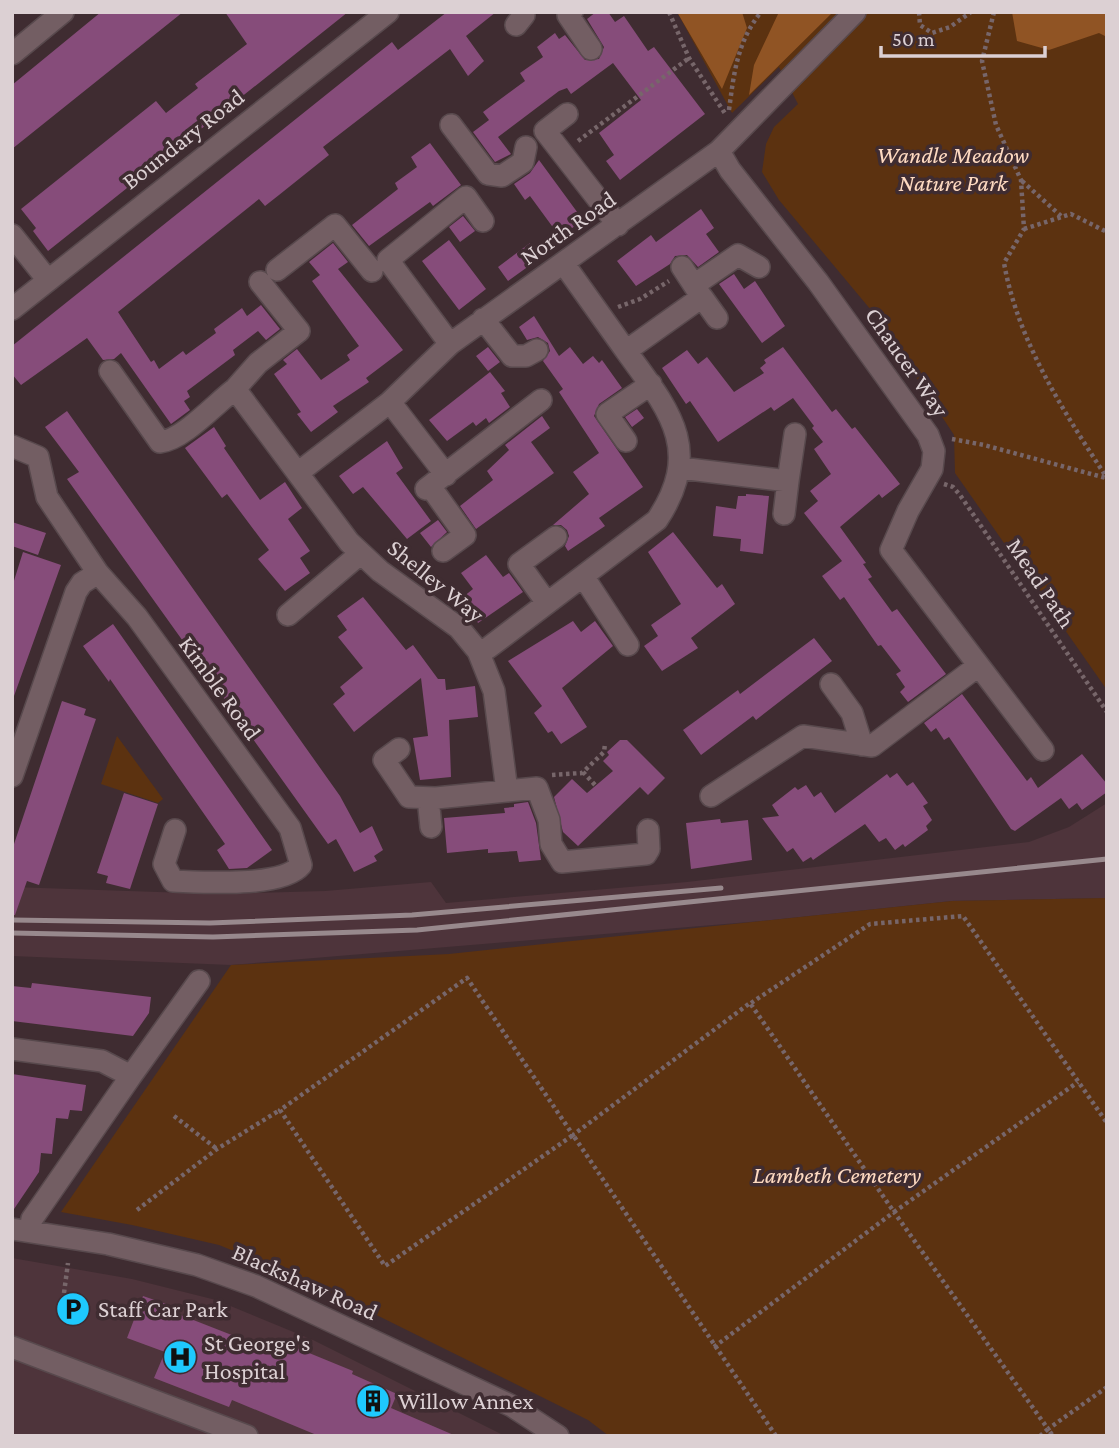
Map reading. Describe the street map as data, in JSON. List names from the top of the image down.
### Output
{
  "streets": {
    "street": [
      "Boundary Road",
      "North Road",
      "Chaucer Way",
      "Shelley Way",
      "Kimble Road",
      "Blackshaw Road"
    ],
    "path": ["Mead Path"]
  },
  "crossings": [
    ["North Road", "Chaucer Way"],
    ["North Road", "Shelley Way"]
  ],
  "parks": ["Wandle Meadow Nature Park", "Lambeth Cemetery"],
  "places": {
    "parking": ["Staff Car Park"],
    "hospital": ["St George's Hospital"],
    "building": ["Willow Annex"]
  },
  "scale_bar": "50 m"
}
